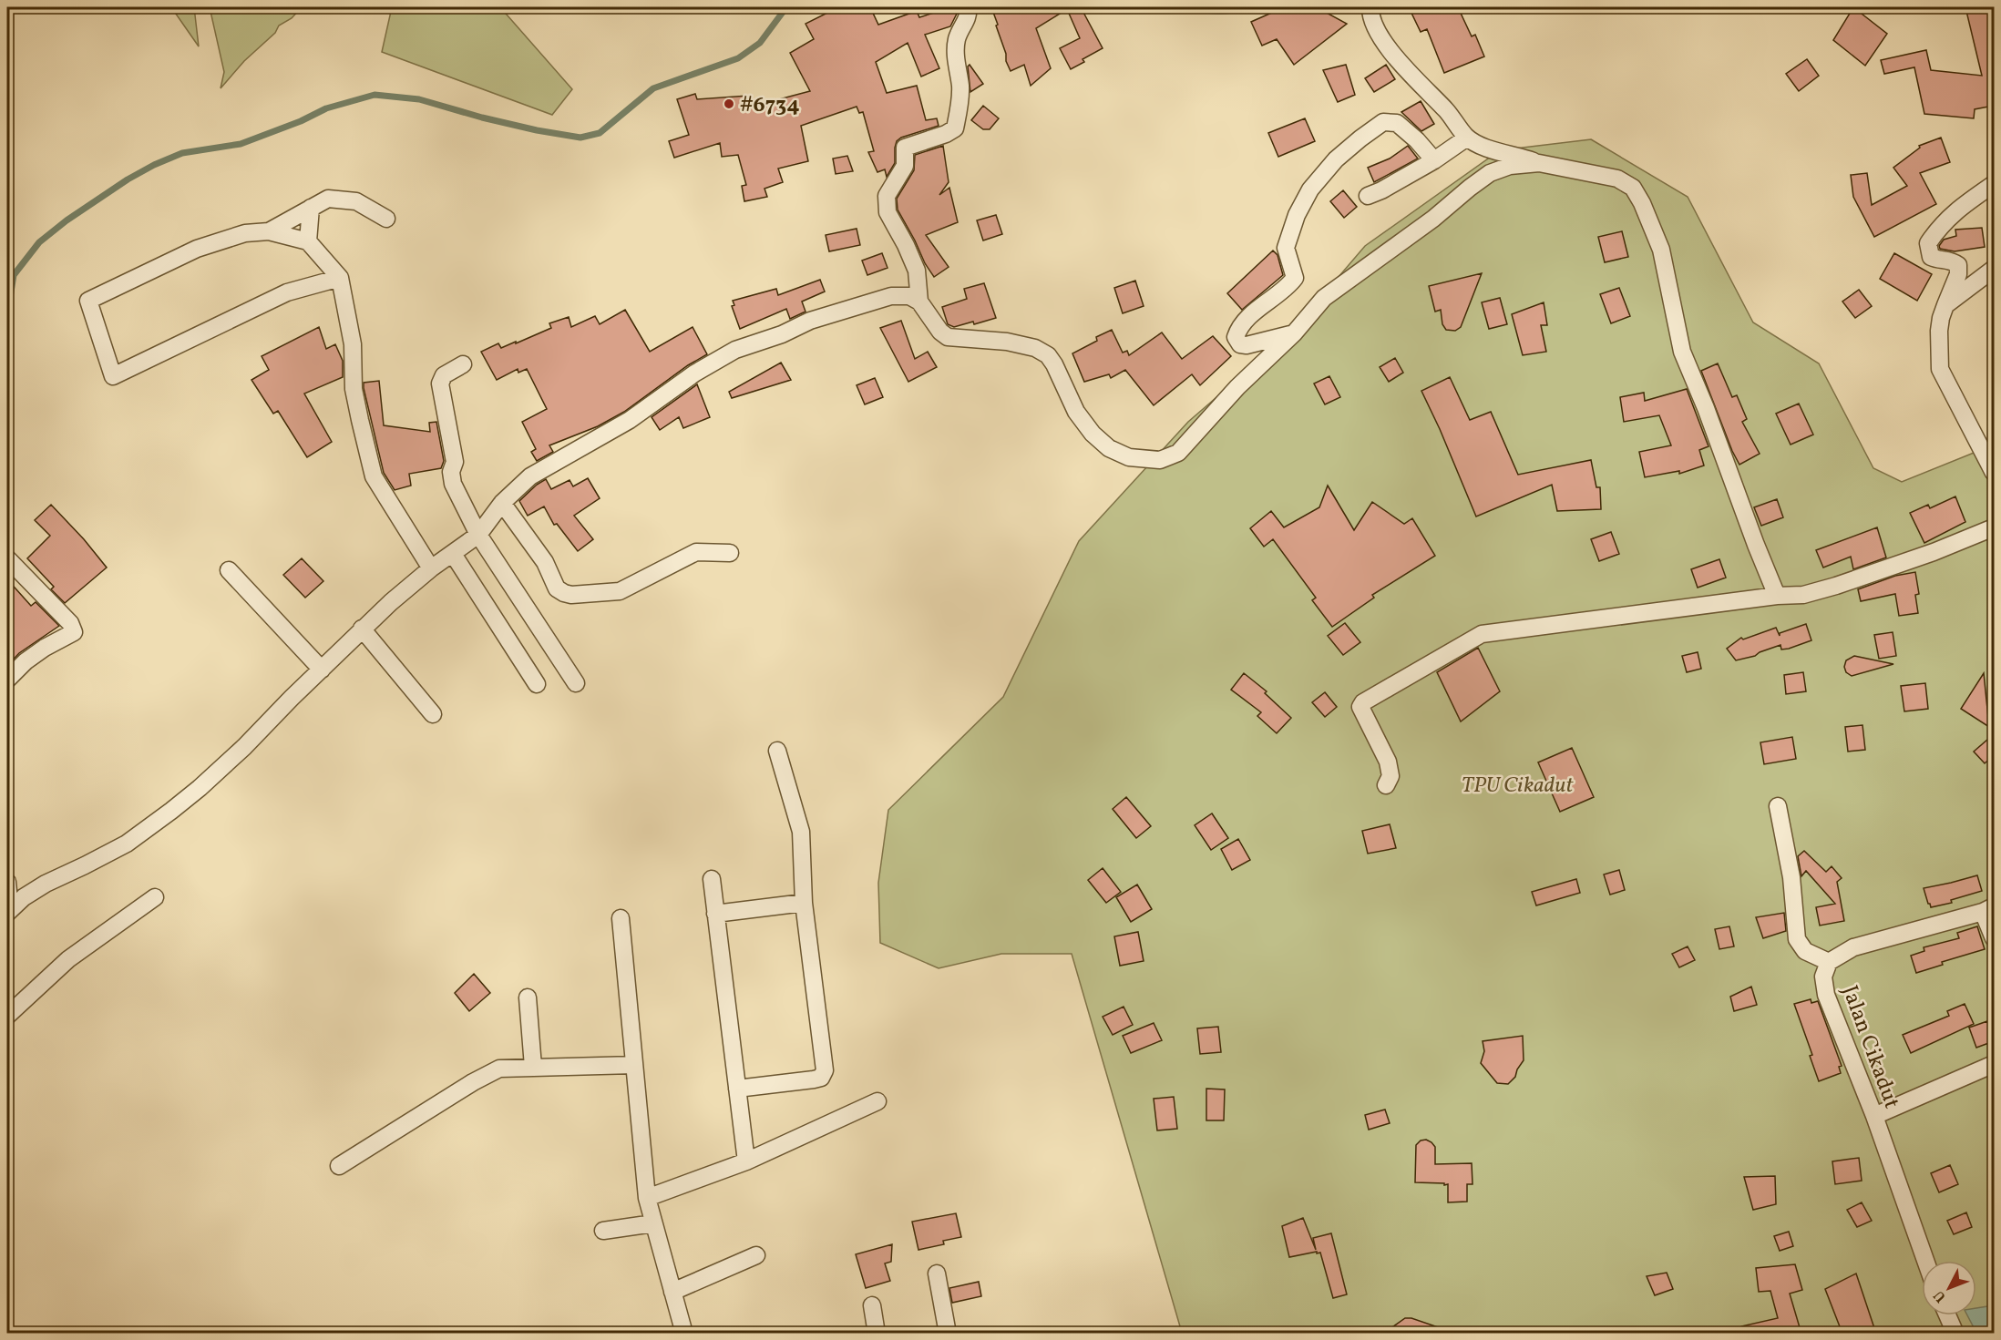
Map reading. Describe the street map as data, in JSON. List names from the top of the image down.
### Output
{
  "streets": {
    "street": ["Jalan Cikadut"]
  },
  "parks": ["TPU Cikadut"],
  "places": ["#6734"],
  "north": "bottom left"
}
